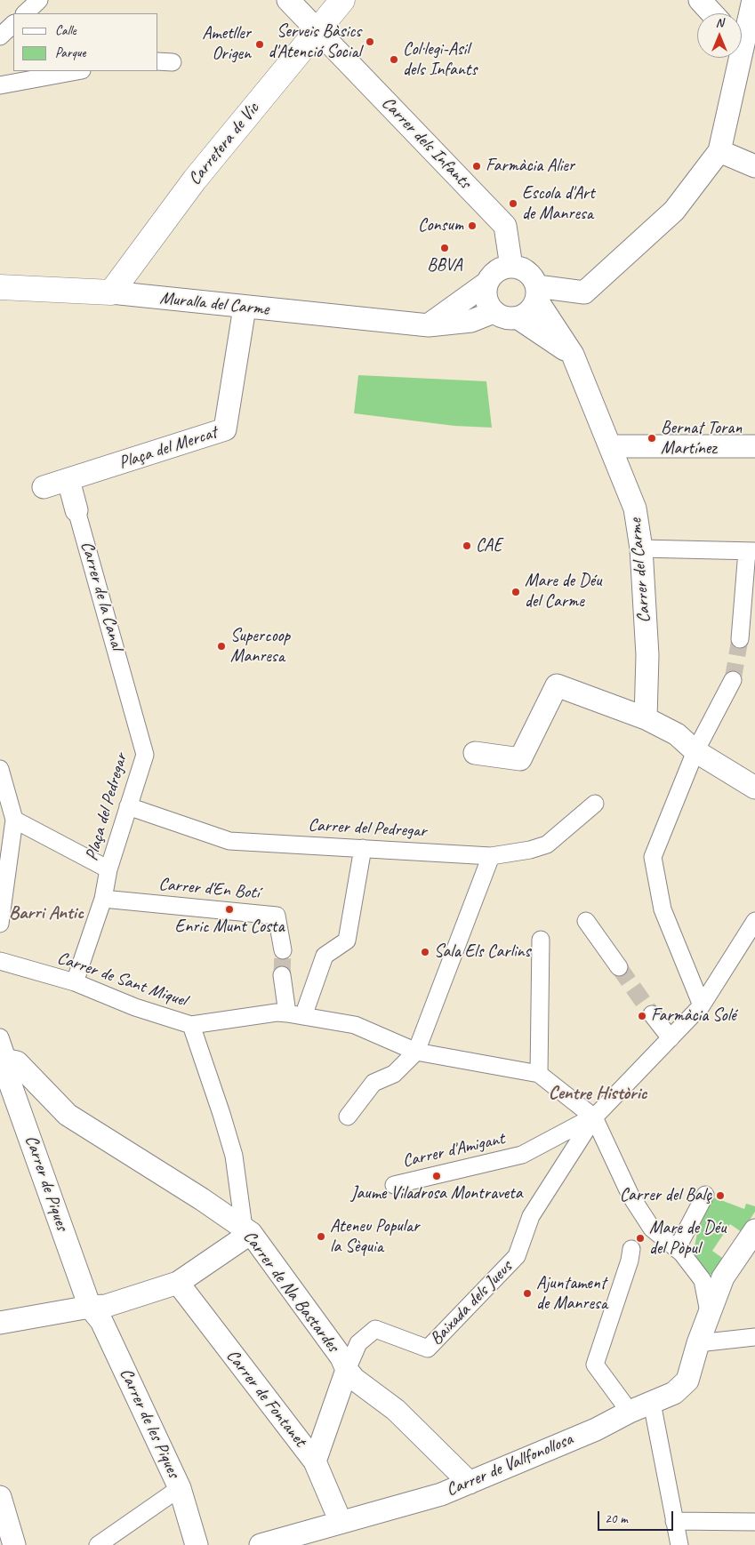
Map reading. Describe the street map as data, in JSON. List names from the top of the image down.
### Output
{
  "streets": {
    "main road": ["Carretera de Vic", "Muralla del Carme"],
    "street": [
      "Carrer dels Infants",
      "Plaça del Mercat",
      "Carrer del Carme",
      "Carrer de la Canal",
      "Plaça del Pedregar",
      "Carrer del Pedregar",
      "Carrer d'En Botí",
      "Carrer de Sant Miquel",
      "Carrer d'Amigant",
      "Carrer de Piques",
      "Carrer de Na Bastardes",
      "Baixada dels Jueus",
      "Carrer de Fontanet",
      "Carrer de les Piques",
      "Carrer de Vallfonollosa"
    ]
  },
  "crossings": [
    ["Carrer dels Infants", "Carretera de Vic"],
    ["Carrer dels Infants", "Muralla del Carme"],
    ["Carrer dels Infants", "Carrer del Carme"],
    ["Carretera de Vic", "Muralla del Carme"],
    ["Muralla del Carme", "Plaça del Mercat"],
    ["Muralla del Carme", "Carrer del Carme"],
    ["Plaça del Mercat", "Carrer de la Canal"],
    ["Carrer de la Canal", "Plaça del Pedregar"],
    ["Plaça del Pedregar", "Carrer del Pedregar"],
    ["Plaça del Pedregar", "Carrer d'En Botí"],
    ["Plaça del Pedregar", "Carrer de Sant Miquel"],
    ["Carrer d'Amigant", "Baixada dels Jueus"],
    ["Carrer de Piques", "Carrer de Na Bastardes"],
    ["Carrer de Piques", "Carrer de les Piques"],
    ["Carrer de Na Bastardes", "Baixada dels Jueus"],
    ["Carrer de Na Bastardes", "Carrer de Vallfonollosa"],
    ["Baixada dels Jueus", "Carrer de Fontanet"],
    ["Carrer de Fontanet", "Carrer de Vallfonollosa"]
  ],
  "districts": ["Barri Antic", "Centre Històric"],
  "places": [
    "Serveis Bàsics d'Atenció Social",
    "Ametller Origen",
    "Col·legi-Asil dels Infants",
    "Farmàcia Alier",
    "Escola d'Art de Manresa",
    "Consum",
    "BBVA",
    "Bernat Toran Martínez",
    "CAE",
    "Mare de Déu del Carme",
    "Supercoop Manresa",
    "Enric Munt Costa",
    "Sala Els Carlins",
    "Farmàcia Solé",
    "Jaume Viladrosa Montraveta",
    "Carrer del Balç",
    "Ateneu Popular la Sèquia",
    "Mare de Déu del Pòpul",
    "Ajuntament de Manresa"
  ],
  "legend": ["Calle", "Parque"],
  "scale_bar": "20 m",
  "north": "top"
}
